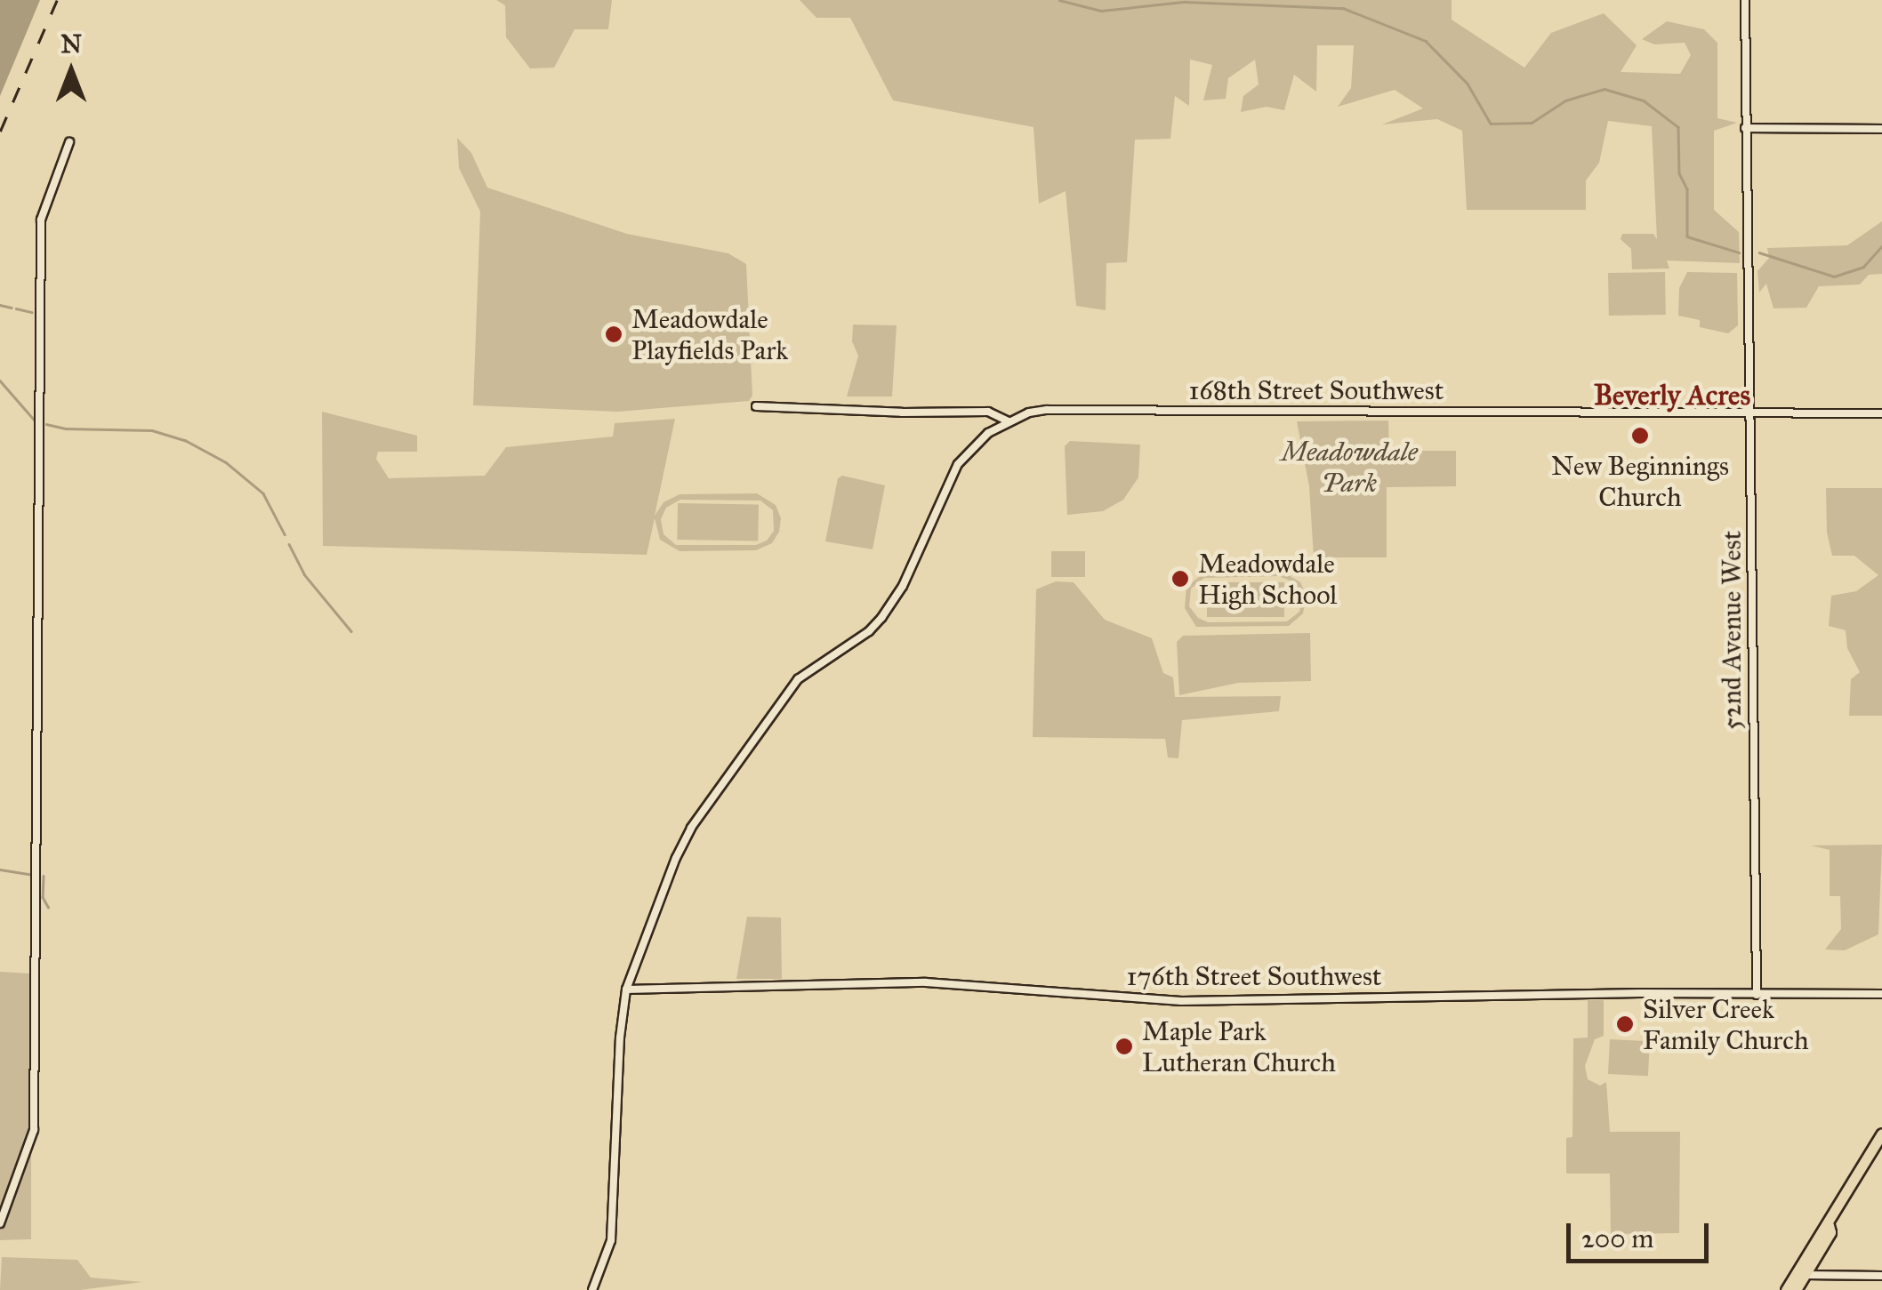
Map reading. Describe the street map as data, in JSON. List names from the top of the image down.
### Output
{
  "streets": {
    "street": ["168th Street Southwest", "52nd Avenue West", "176th Street Southwest"]
  },
  "crossings": [
    ["168th Street Southwest", "52nd Avenue West"],
    ["52nd Avenue West", "176th Street Southwest"]
  ],
  "districts": ["Beverly Acres"],
  "parks": ["Meadowdale Park"],
  "places": [
    "Meadowdale Playfields Park",
    "New Beginnings Church",
    "Meadowdale High School",
    "Silver Creek Family Church",
    "Maple Park Lutheran Church"
  ],
  "scale_bar": "200 m",
  "north": "top"
}
